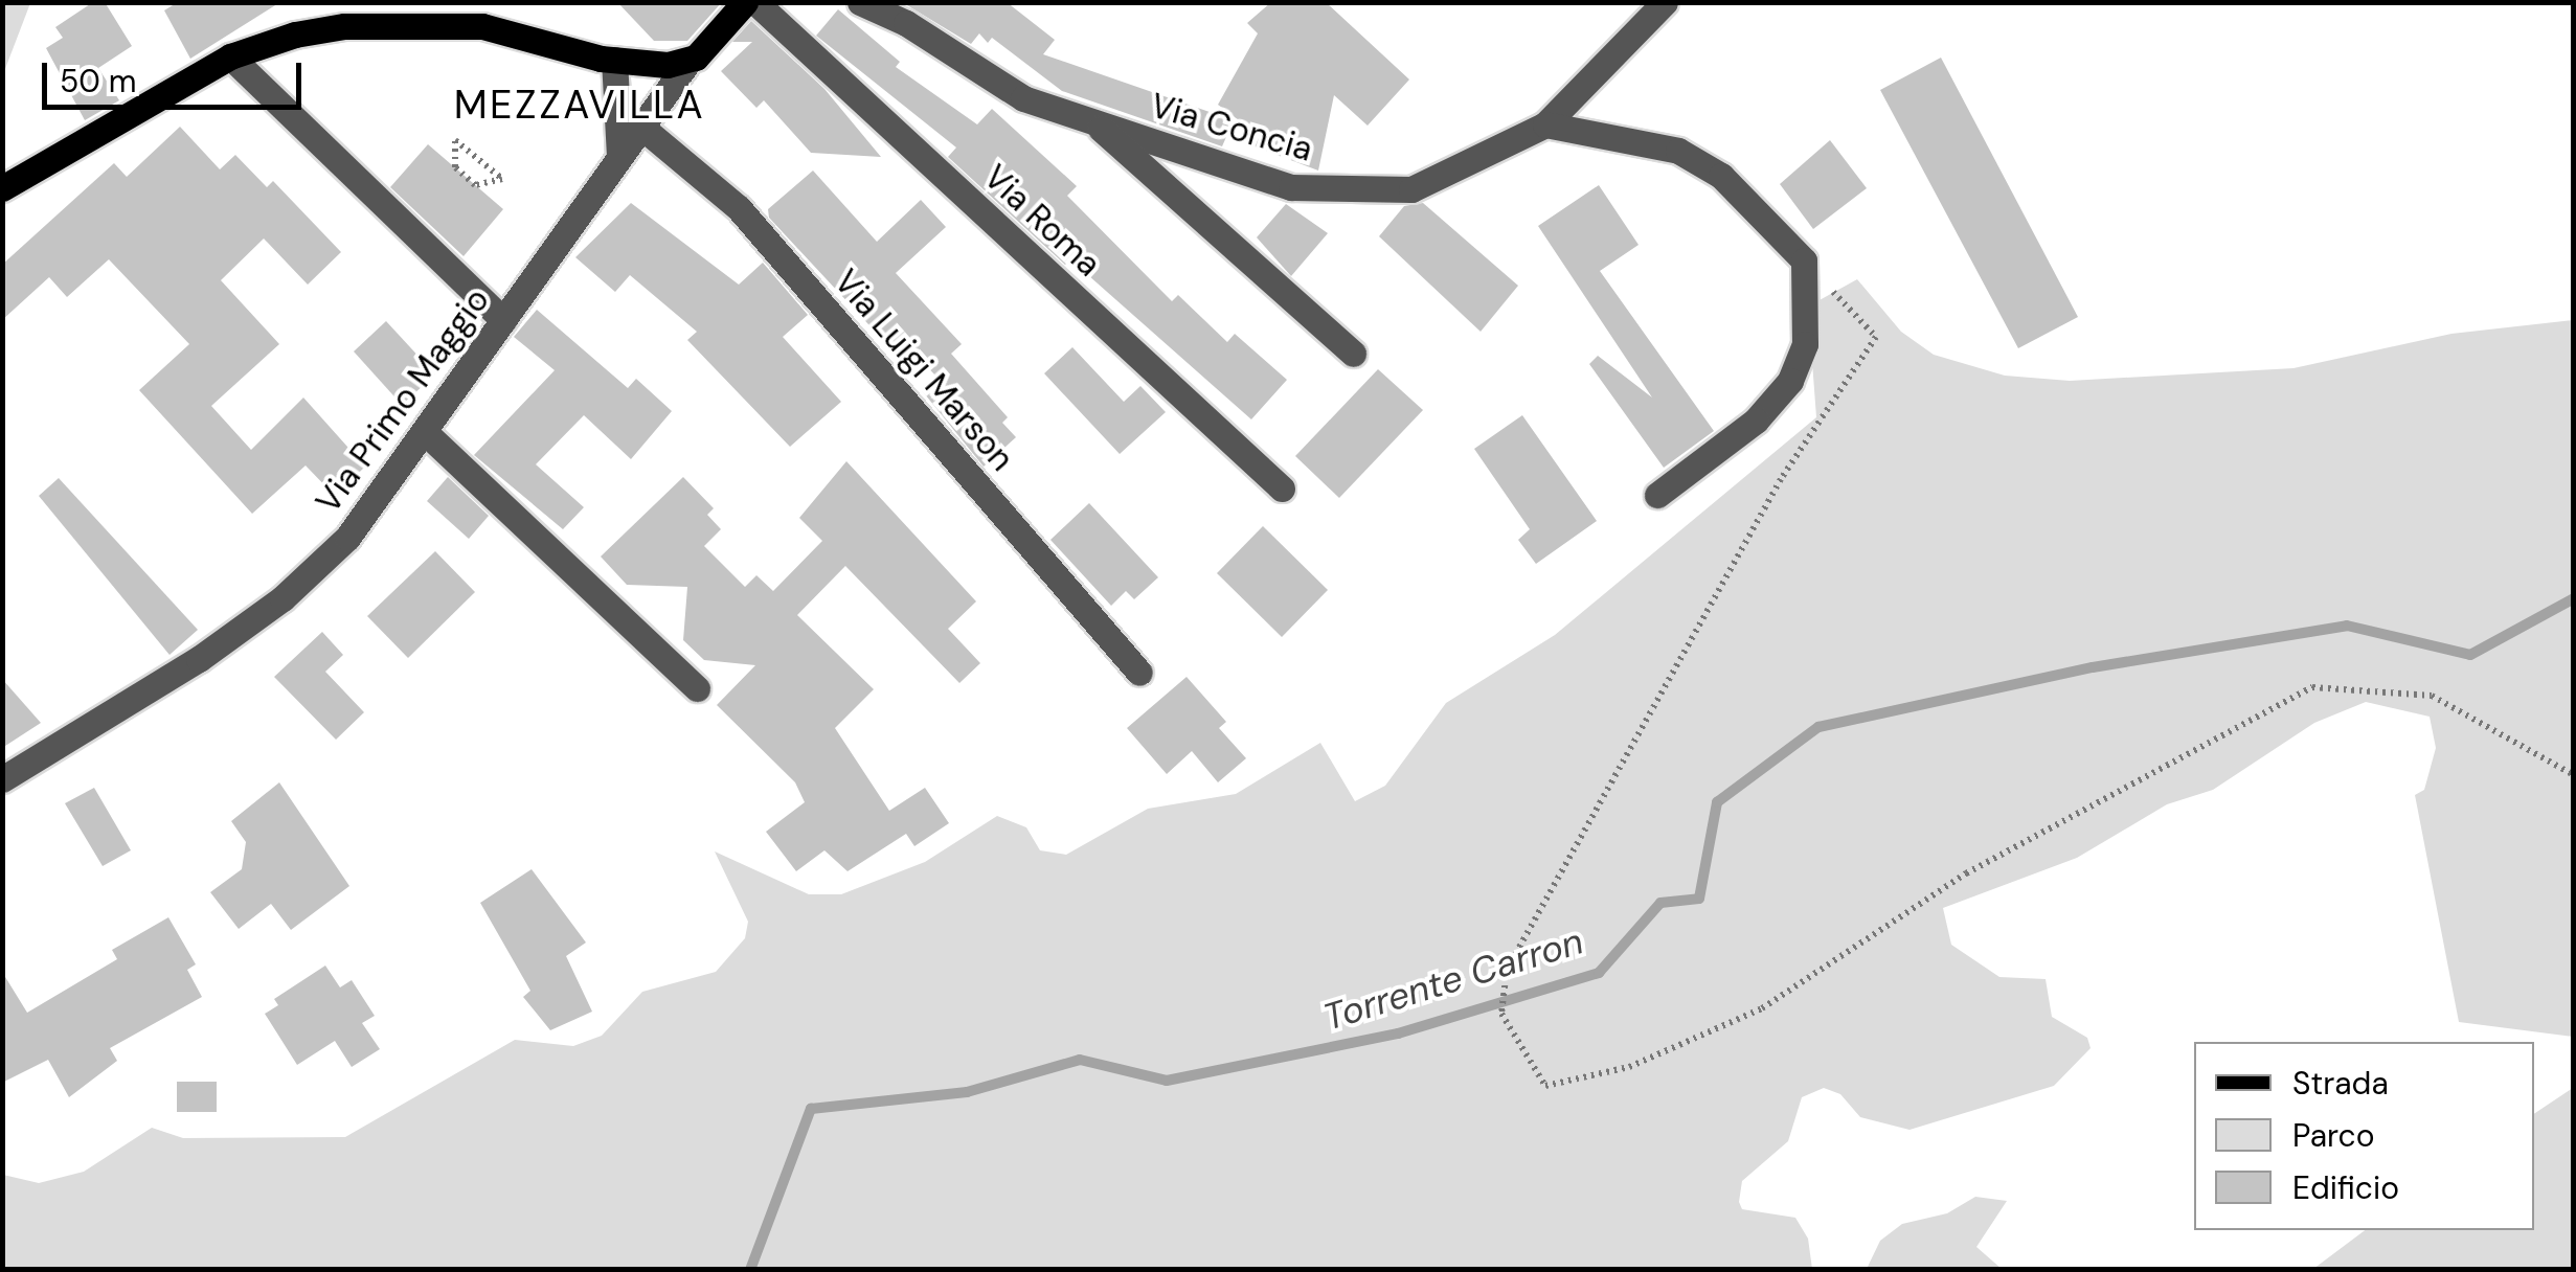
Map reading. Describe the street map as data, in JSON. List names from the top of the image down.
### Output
{
  "streets": {
    "street": [
      "Via Concia",
      "Via Roma",
      "Via Luigi Marson",
      "Via Primo Maggio"
    ]
  },
  "crossings": [
    ["Via Luigi Marson", "Via Primo Maggio"]
  ],
  "districts": ["MEZZAVILLA"],
  "water": ["Torrente Carron"],
  "legend": ["Strada", "Parco", "Edificio"],
  "scale_bar": "50 m"
}
